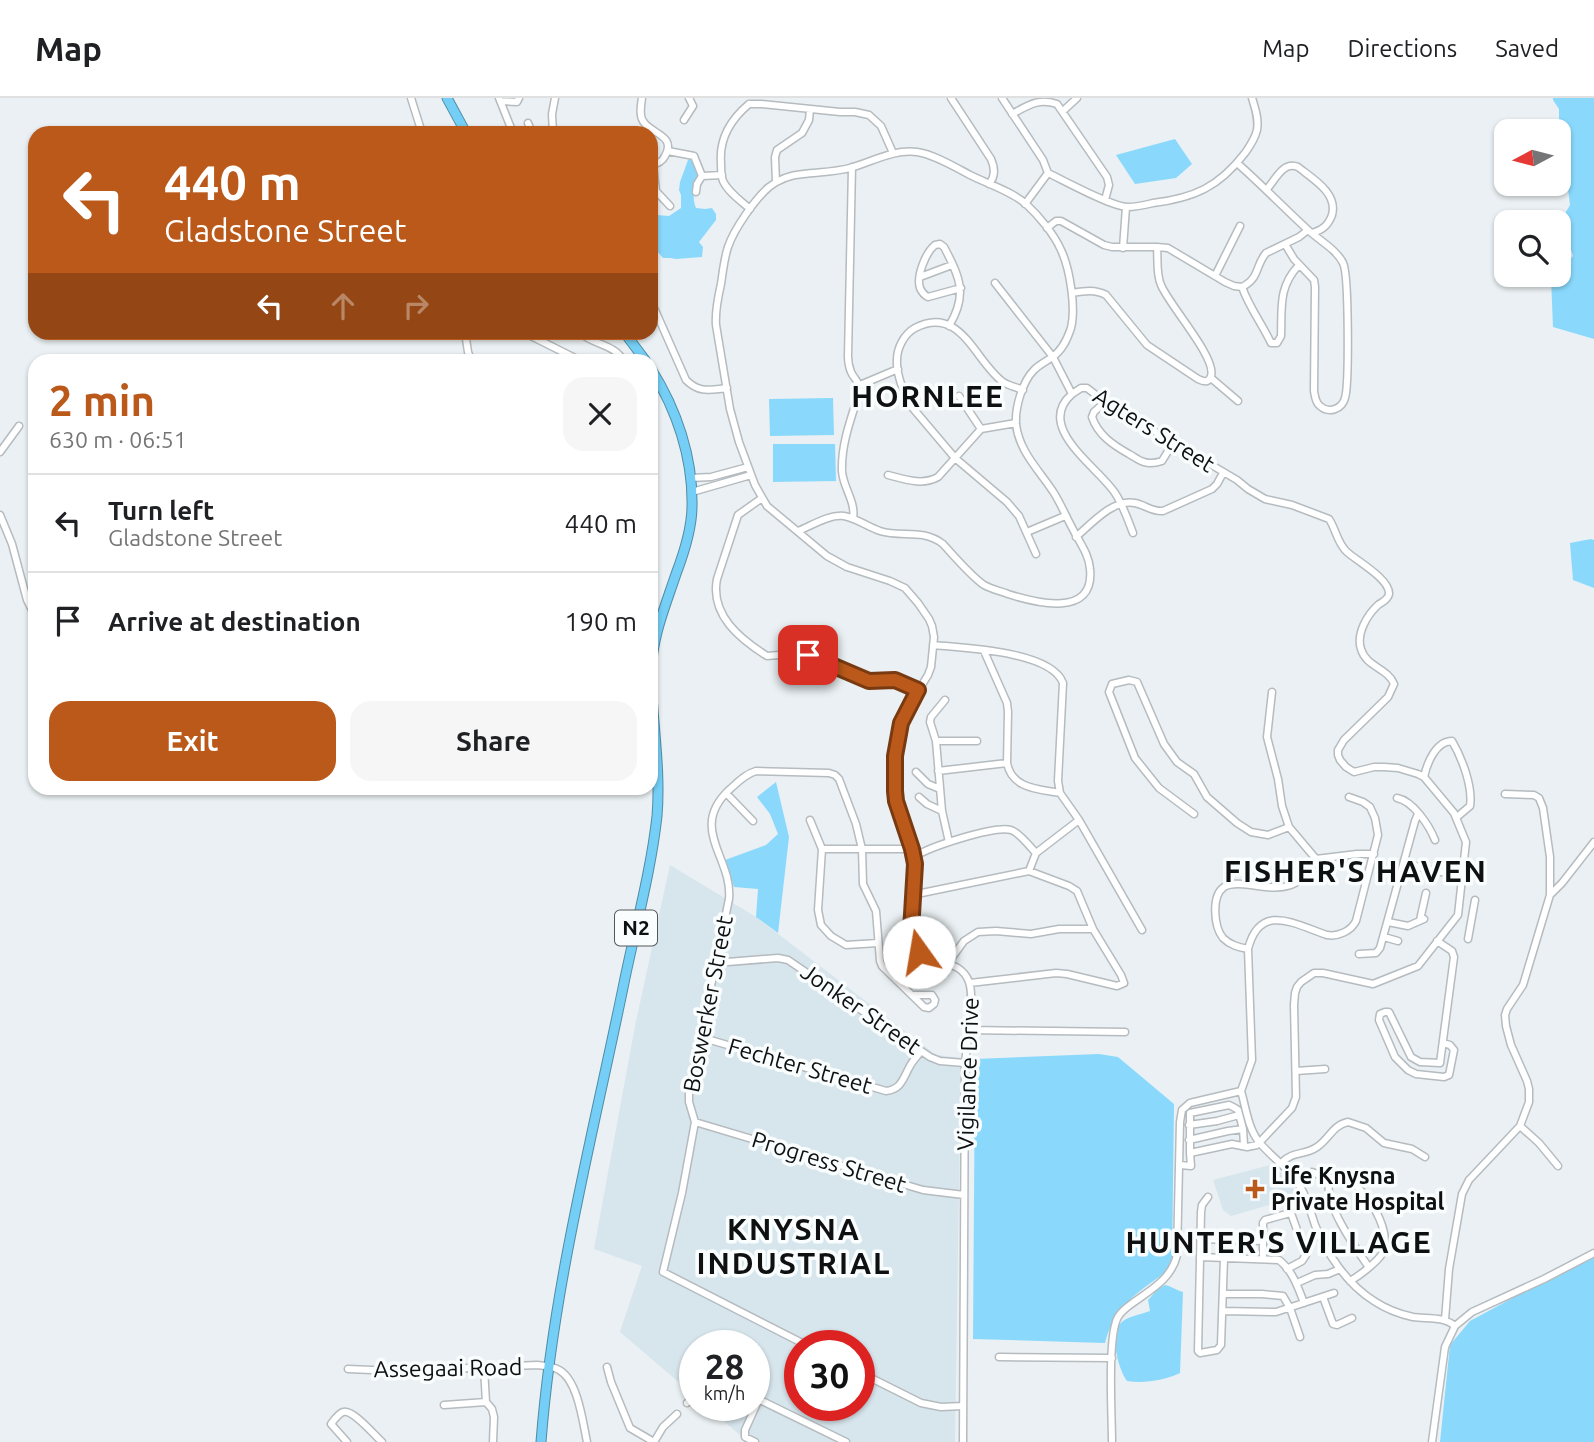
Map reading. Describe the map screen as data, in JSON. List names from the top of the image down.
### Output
{
  "streets": {
    "highway": ["N2"],
    "street": [
      "Agters Street",
      "Boswerker Street",
      "Jonker Street",
      "Fechter Street",
      "Vigilance Drive",
      "Progress Street",
      "Assegaai Road"
    ]
  },
  "crossings": [
    ["N2", "Assegaai Road"],
    ["Boswerker Street", "Jonker Street"],
    ["Boswerker Street", "Fechter Street"],
    ["Boswerker Street", "Progress Street"],
    ["Jonker Street", "Fechter Street"],
    ["Jonker Street", "Vigilance Drive"],
    ["Vigilance Drive", "Progress Street"]
  ],
  "districts": [
    "HORNLEE",
    "FISHER'S HAVEN",
    "KNYSNA INDUSTRIAL",
    "HUNTER'S VILLAGE"
  ],
  "places": {
    "health": ["Life Knysna Private Hospital"]
  },
  "north": "left",
  "page": {
    "header": "Map",
    "nav": ["Map", "Directions", "Saved"],
    "turn": ["440 m", "Gladstone Street"],
    "heading": ["2 min", "630 m · 06:51"],
    "list": [
      {
        "name": "Turn left",
        "note": "Gladstone Street",
        "value": "440 m"
      },
      {
        "name": "Arrive at destination",
        "value": "190 m"
      }
    ],
    "buttons": ["Exit", "Share"],
    "speed": "28 km/h",
    "limit": "30"
  }
}
